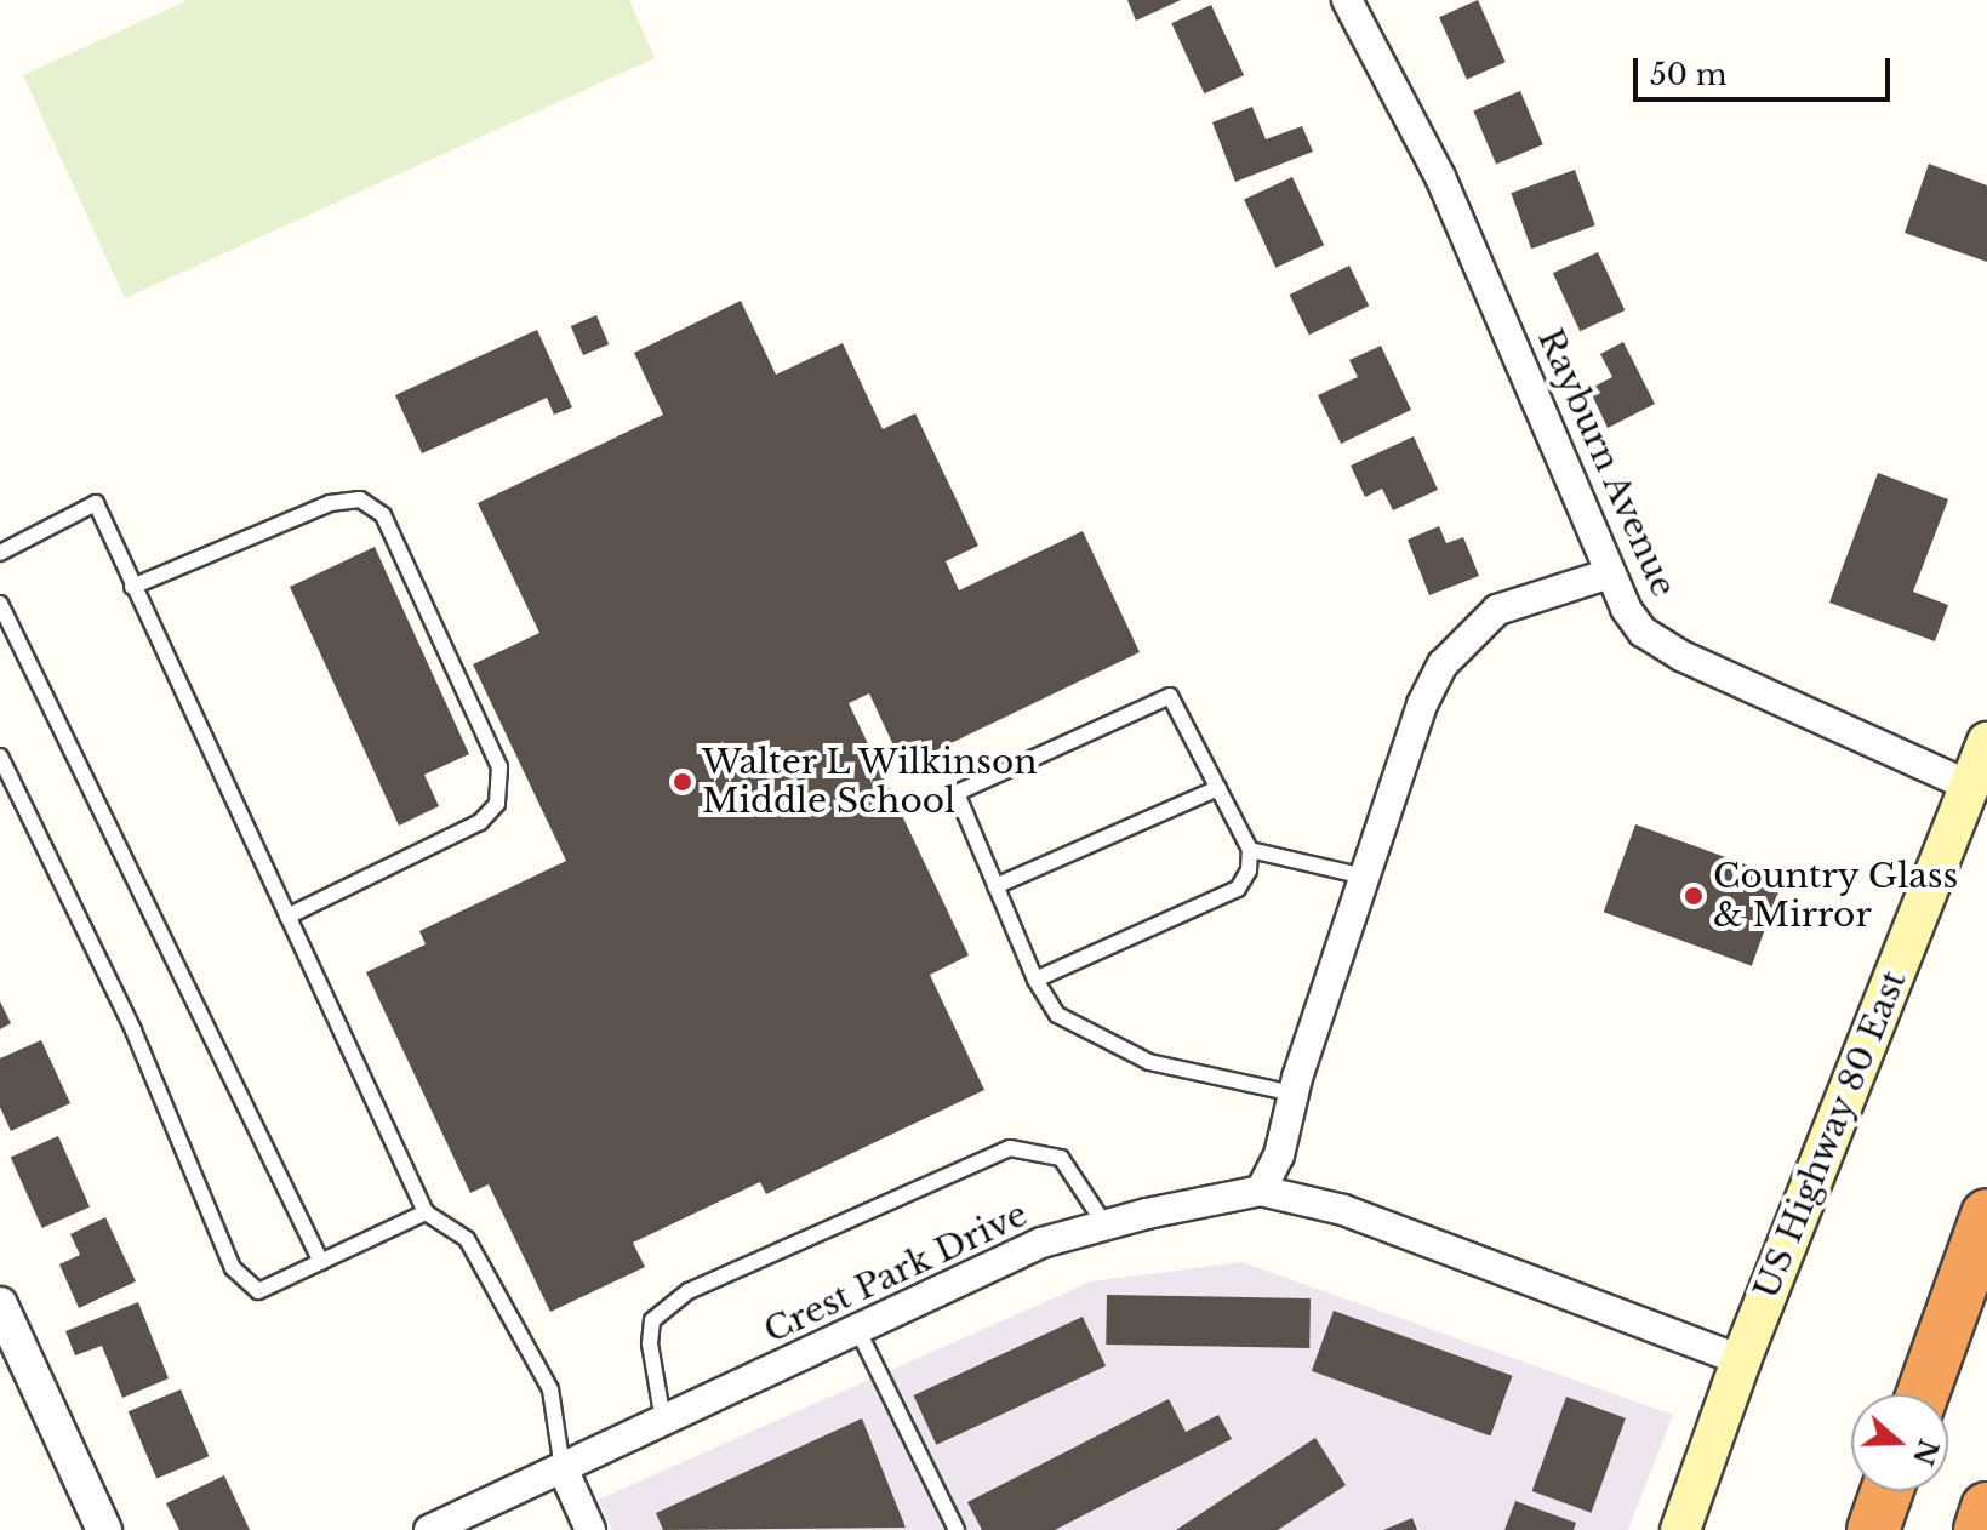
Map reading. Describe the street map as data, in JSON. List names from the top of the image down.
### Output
{
  "streets": {
    "main road": ["US Highway 80 East"],
    "street": ["Rayburn Avenue", "Crest Park Drive"]
  },
  "crossings": [
    ["Rayburn Avenue", "US Highway 80 East"],
    ["US Highway 80 East", "Crest Park Drive"]
  ],
  "places": ["Walter L Wilkinson Middle School", "Country Glass & Mirror"],
  "scale_bar": "50 m",
  "north": "right"
}
